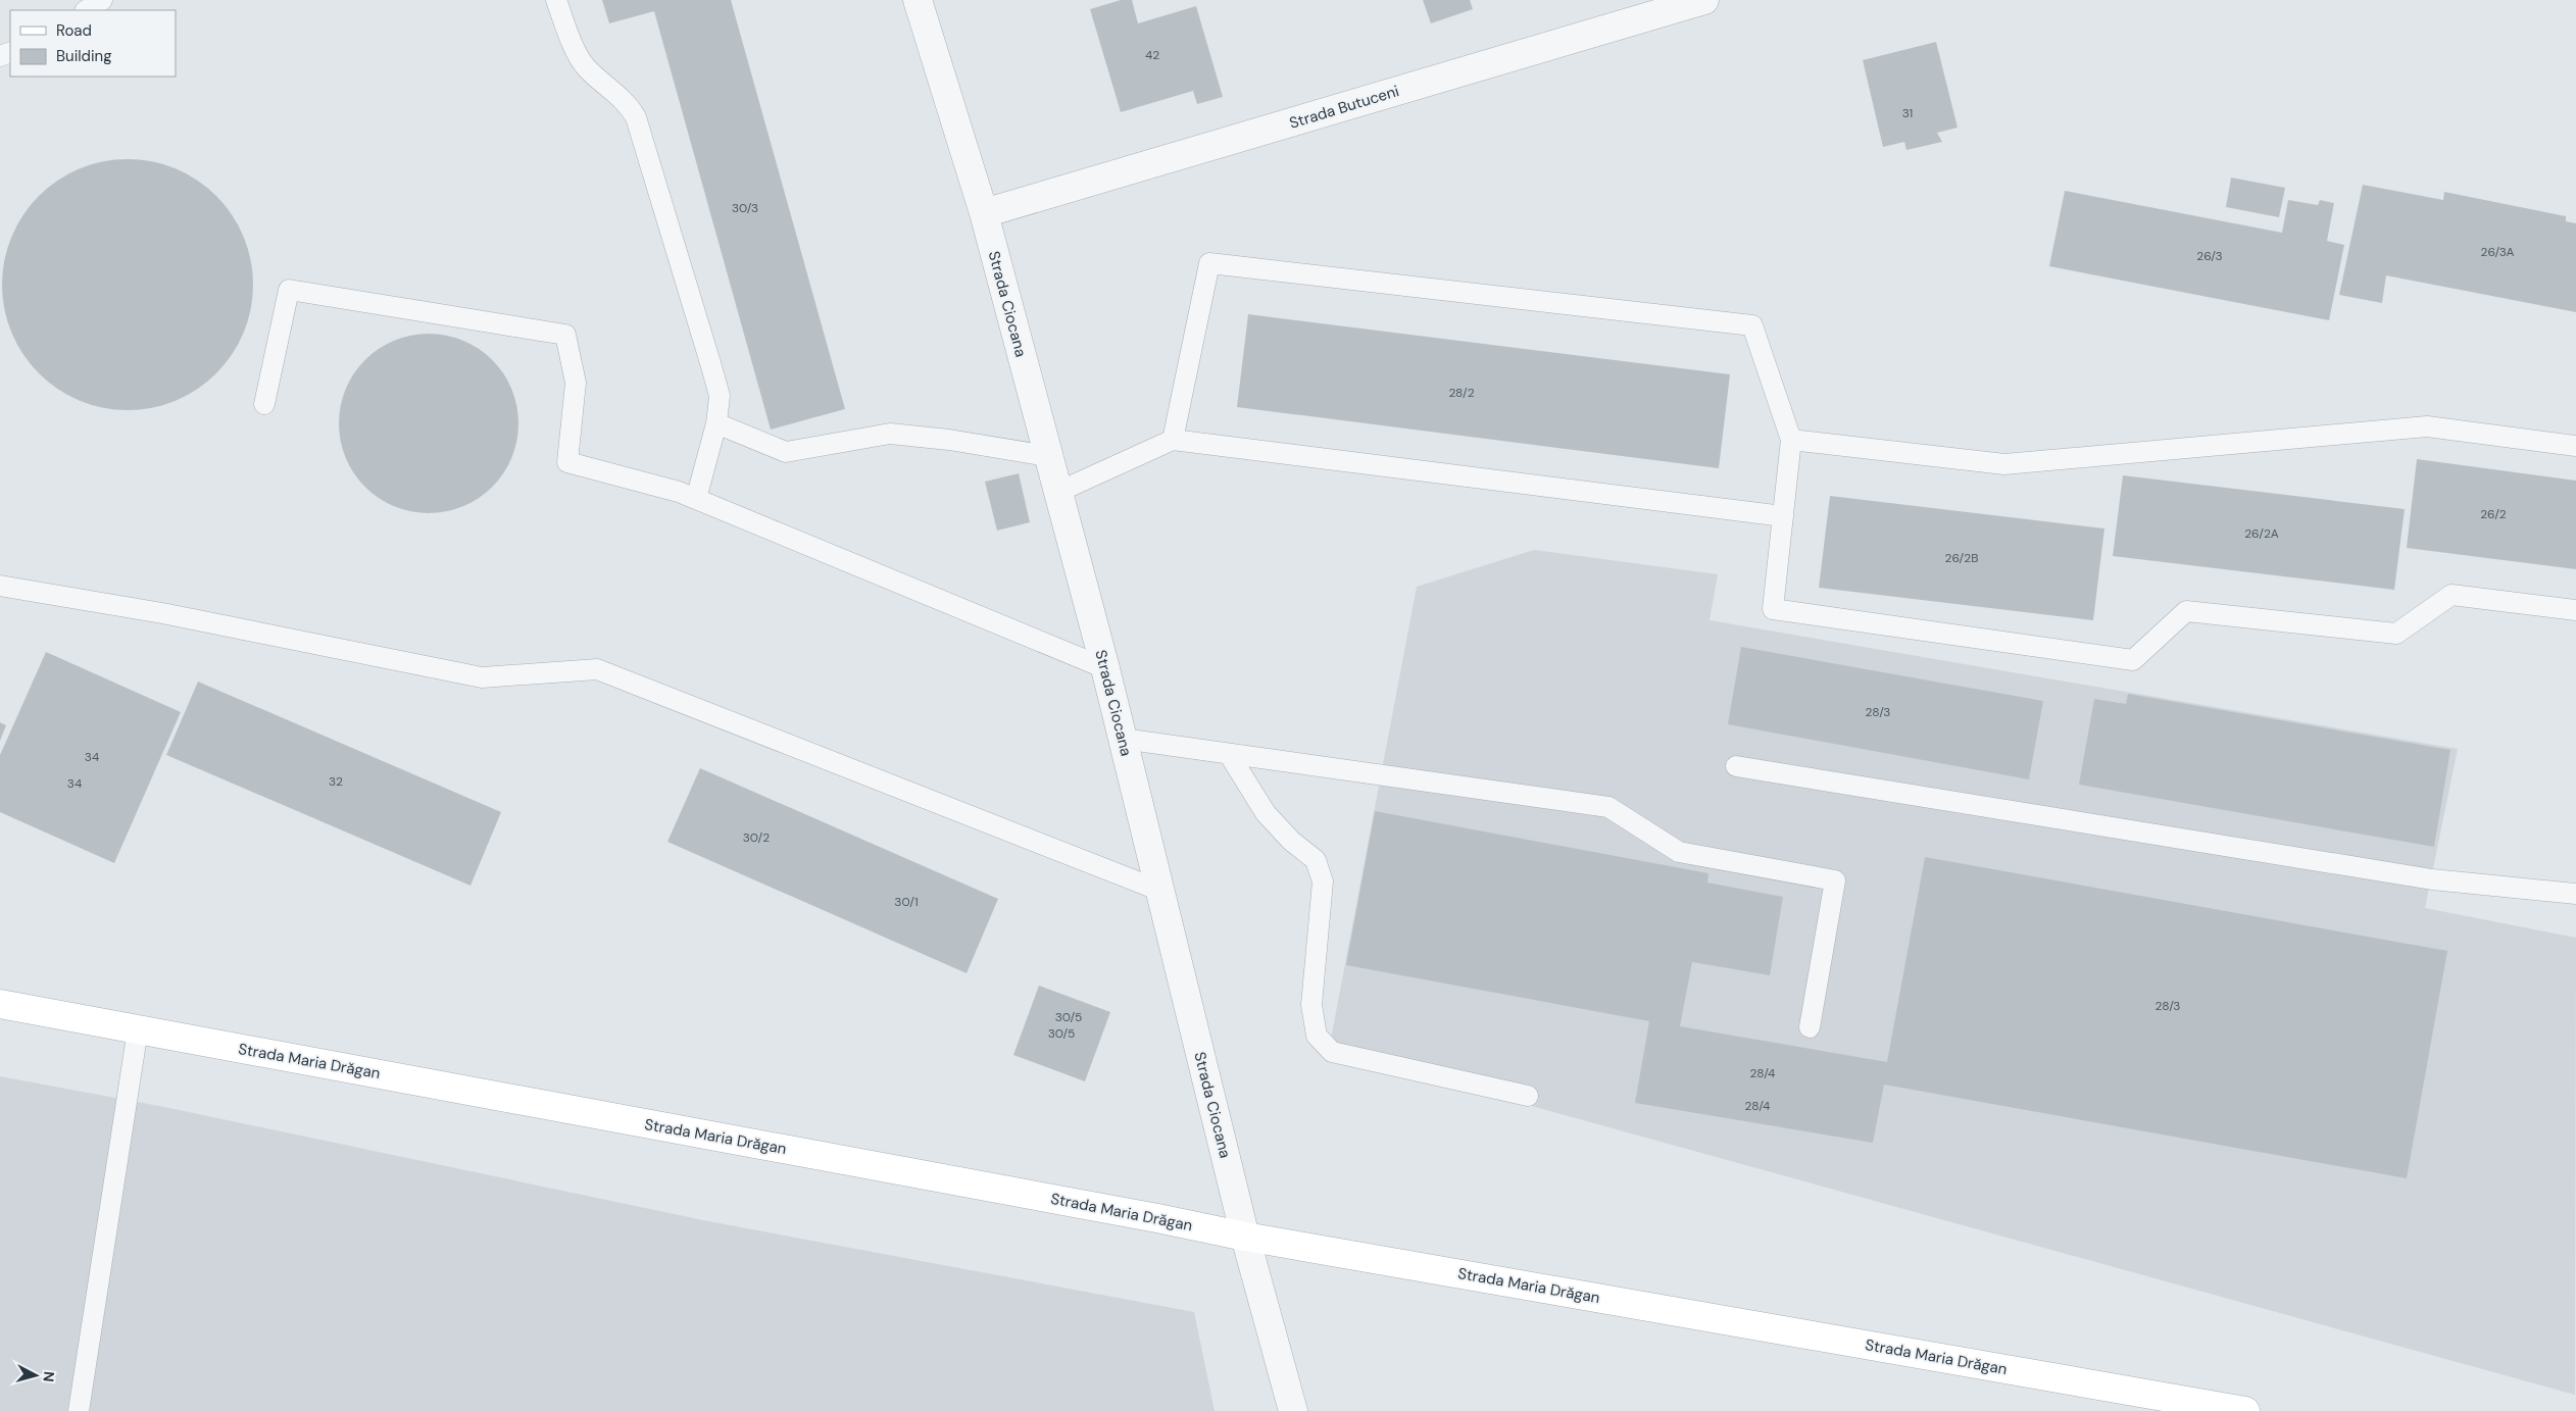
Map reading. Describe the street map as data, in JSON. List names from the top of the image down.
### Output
{
  "streets": {
    "main road": ["Strada Maria Drăgan"],
    "street": ["Strada Butuceni", "Strada Ciocana"]
  },
  "crossings": [
    ["Strada Butuceni", "Strada Ciocana"],
    ["Strada Ciocana", "Strada Maria Drăgan"]
  ],
  "house_numbers": [
    "42",
    "31",
    "30/3",
    "26/3A",
    "26/3",
    "28/2",
    "26/2",
    "26/2A",
    "26/2B",
    "28/3",
    "34",
    "32",
    "34",
    "30/2",
    "30/1",
    "28/3",
    "30/5",
    "30/5",
    "28/4",
    "28/4"
  ],
  "legend": ["Road", "Building"],
  "north": "right"
}
